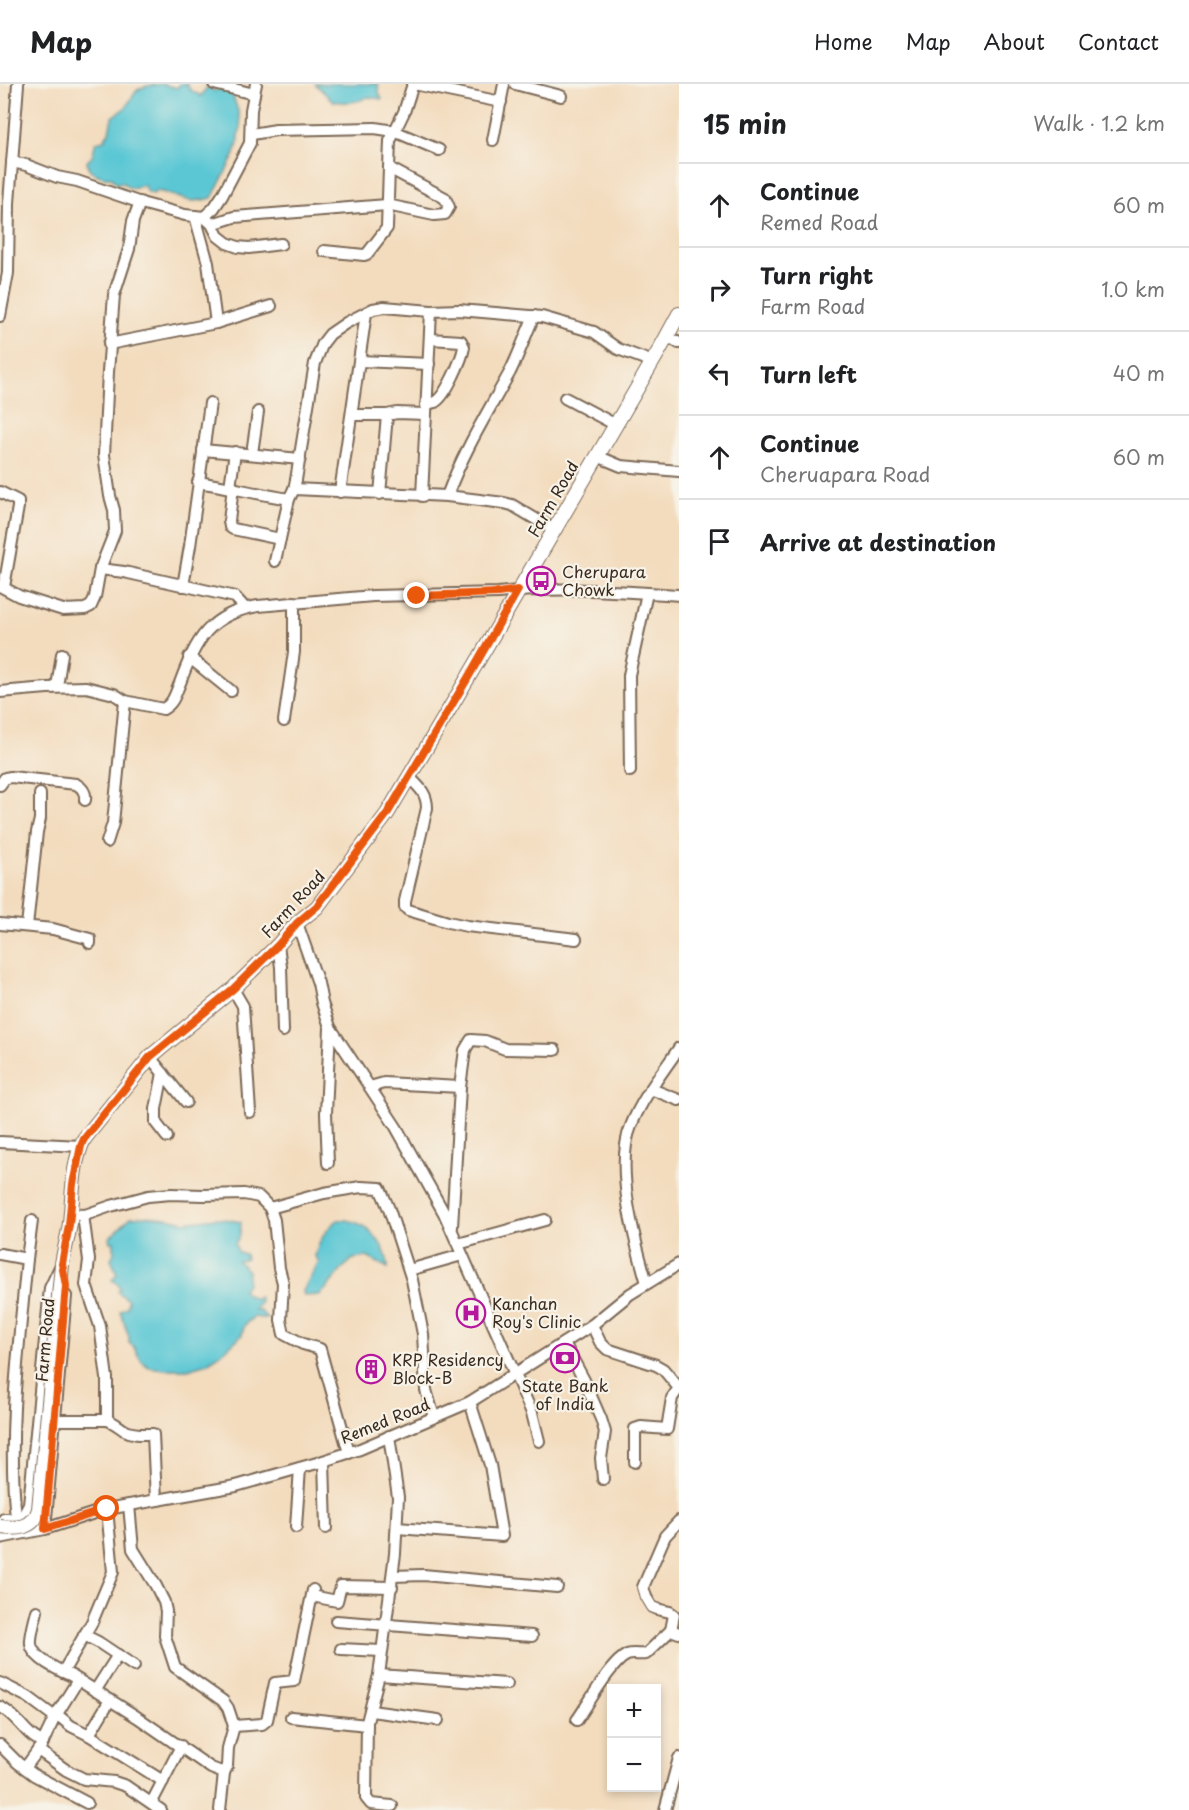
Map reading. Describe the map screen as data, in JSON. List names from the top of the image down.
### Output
{
  "streets": {
    "main road": ["Farm Road"],
    "street": ["Remed Road"]
  },
  "crossings": [
    ["Farm Road", "Remed Road"]
  ],
  "places": {
    "bus stop": ["Cherupara Chowk"],
    "hospital": ["Kanchan Roy's Clinic"],
    "bank": ["State Bank of India"],
    "building": ["KRP Residency Block-B"]
  },
  "page": {
    "header": "Map",
    "nav": [
      "Home",
      "Map",
      "About",
      "Contact"
    ],
    "heading": ["15 min", "Walk · 1.2 km"],
    "list": [
      ["Continue", "Remed Road", "60 m"],
      ["Turn right", "Farm Road", "1.0 km"],
      ["Turn left", "40 m"],
      ["Continue", "Cheruapara Road", "60 m"],
      "Arrive at destination"
    ],
    "map_buttons": ["+", "−"]
  }
}
